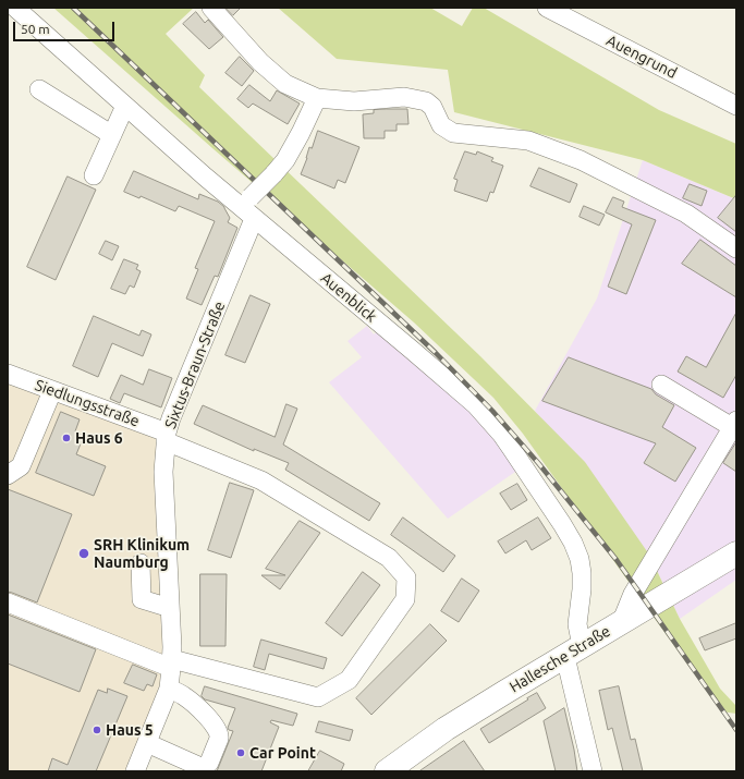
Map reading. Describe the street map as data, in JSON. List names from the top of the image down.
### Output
{
  "streets": {
    "main road": ["Hallesche Straße"],
    "street": [
      "Auengrund",
      "Auenblick",
      "Sixtus-Braun-Straße",
      "Siedlungsstraße"
    ]
  },
  "crossings": [
    ["Auenblick", "Sixtus-Braun-Straße"],
    ["Auenblick", "Hallesche Straße"],
    ["Sixtus-Braun-Straße", "Siedlungsstraße"]
  ],
  "places": [
    "Haus 6",
    "SRH Klinikum Naumburg",
    "Haus 5",
    "Car Point"
  ],
  "scale_bar": "50 m"
}
